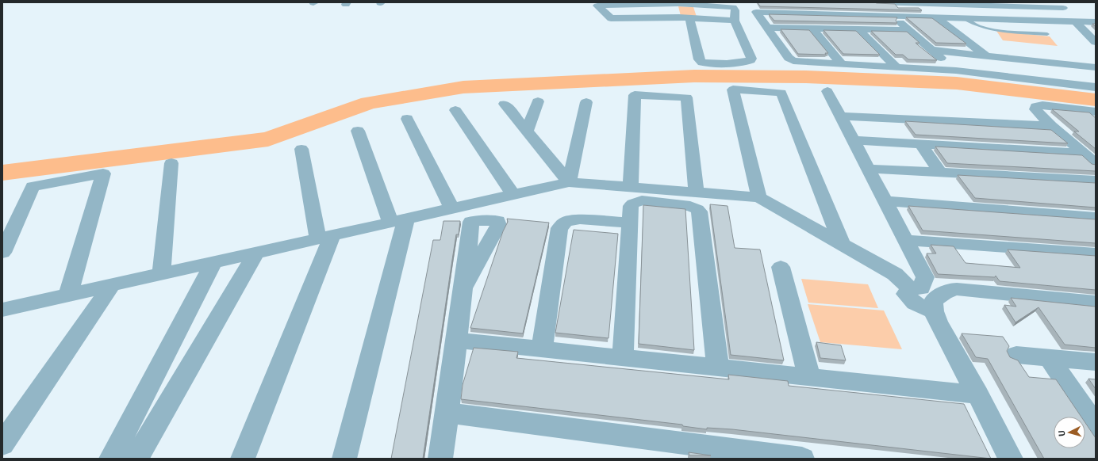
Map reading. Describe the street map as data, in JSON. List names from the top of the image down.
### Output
{
  "north": "left"
}
